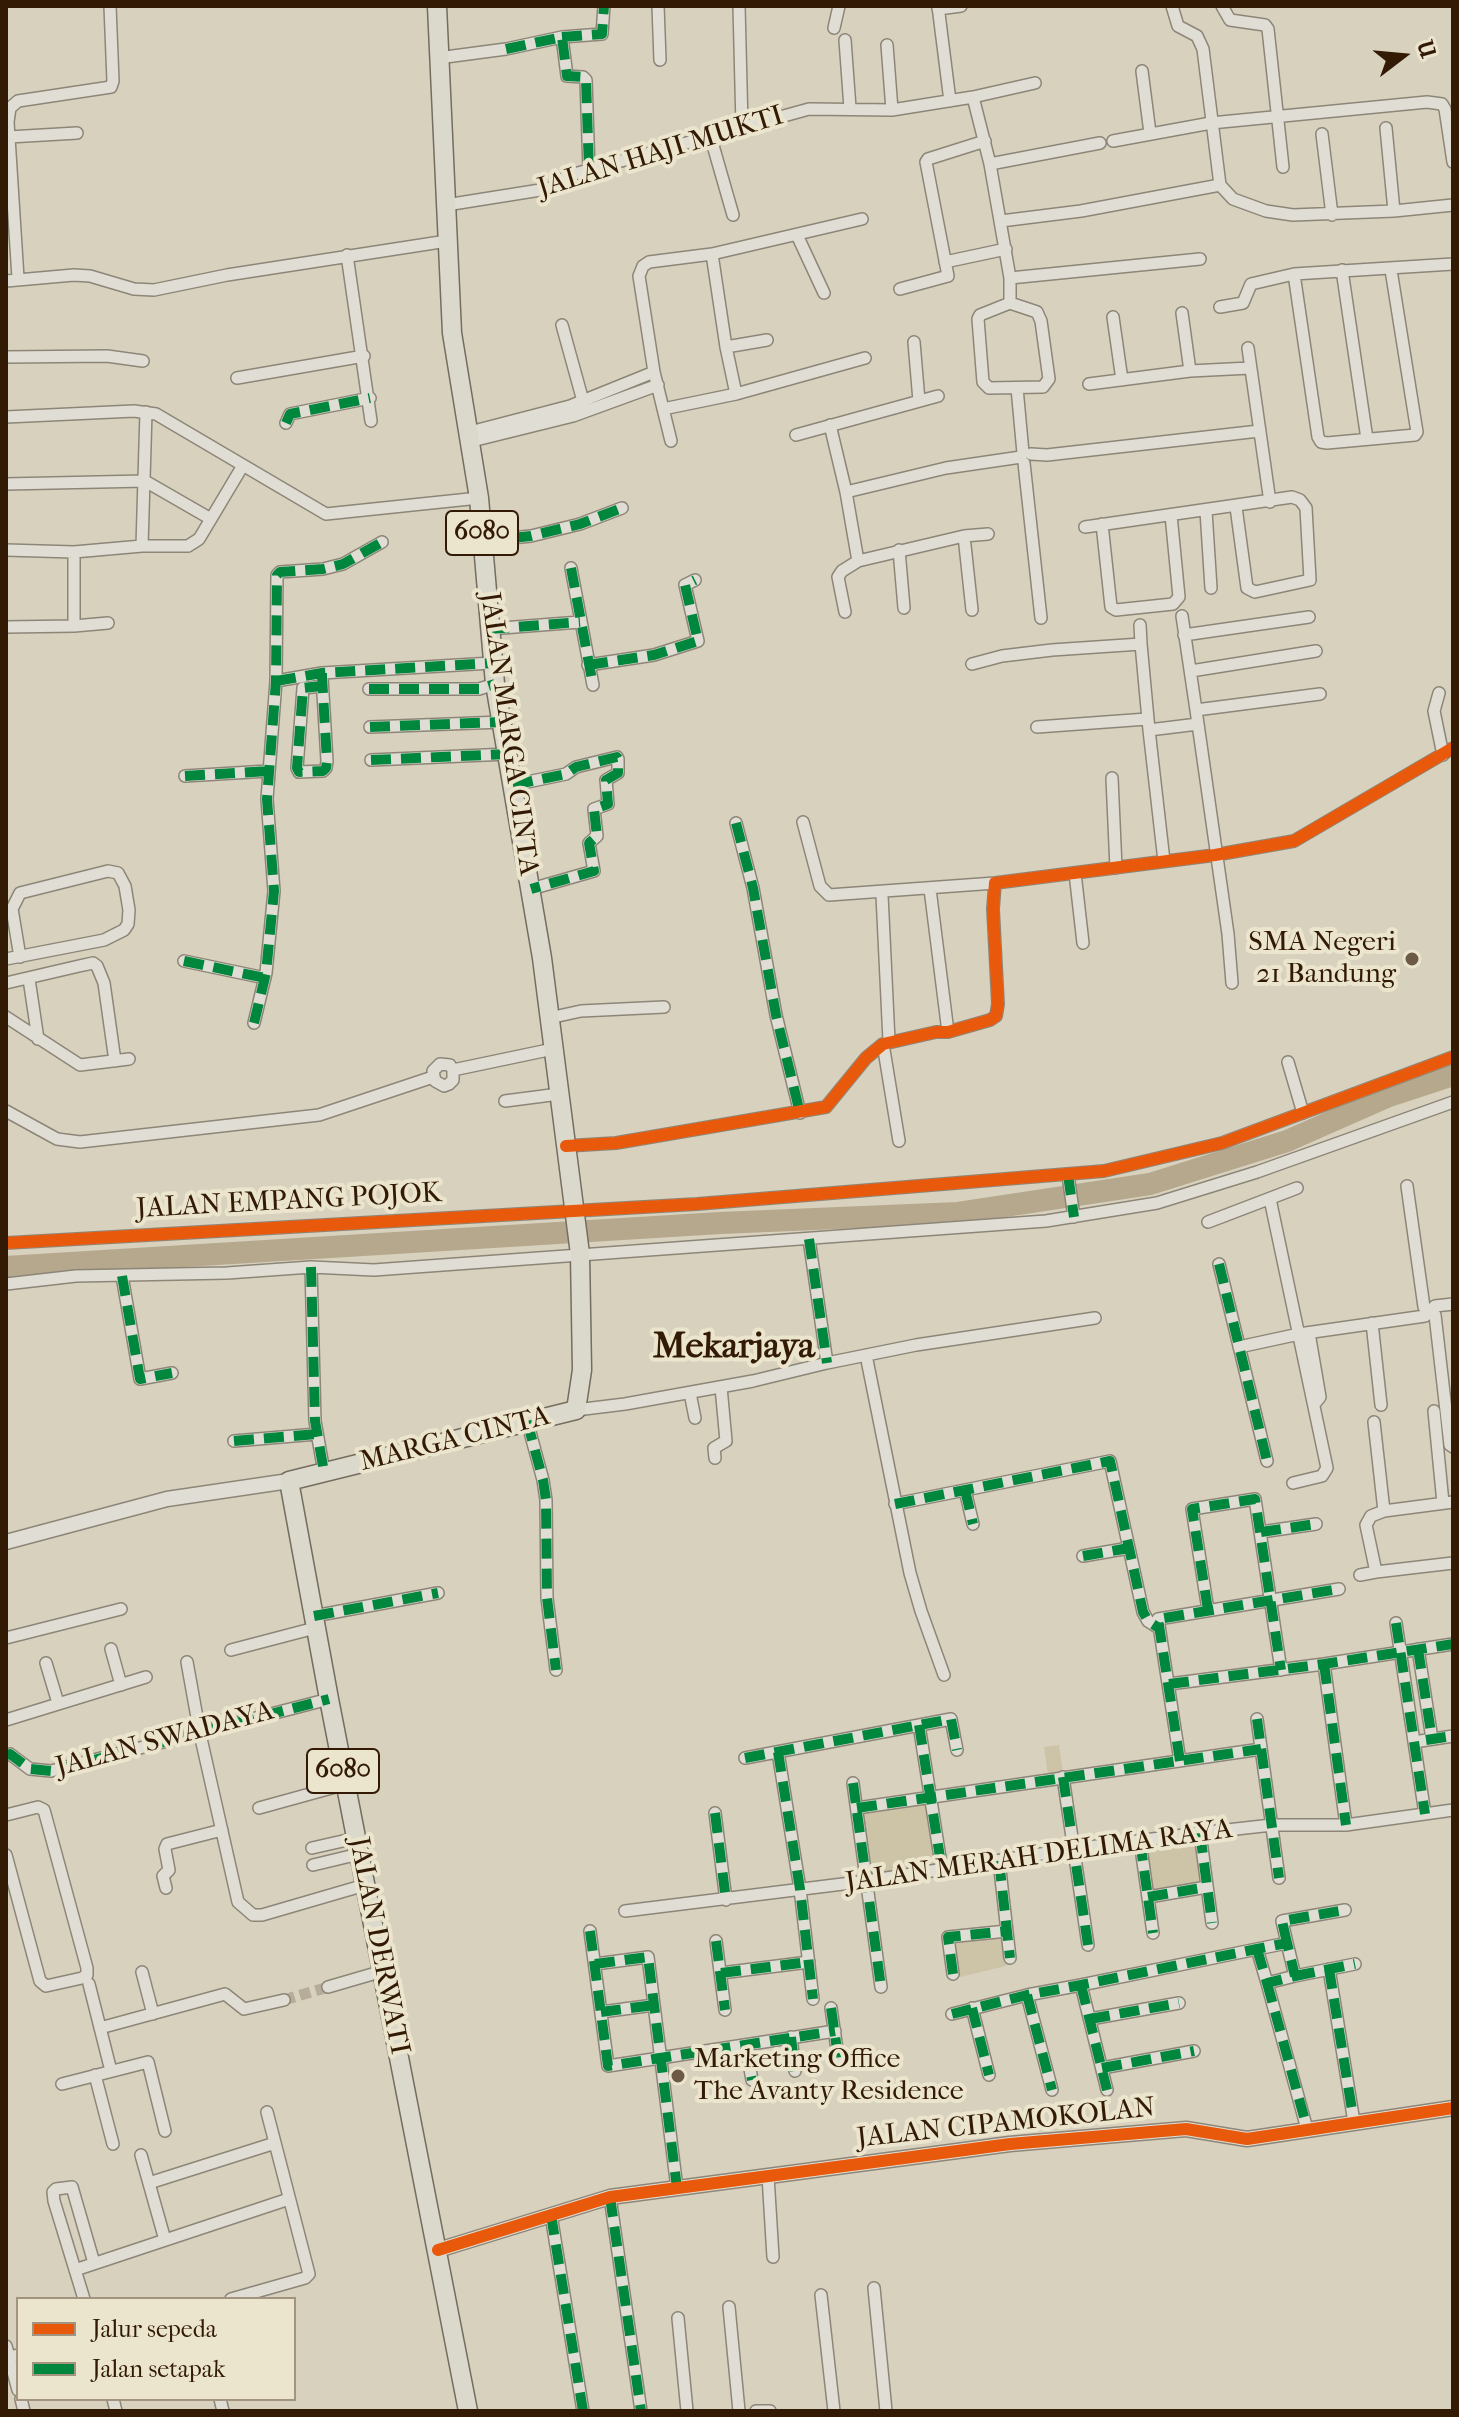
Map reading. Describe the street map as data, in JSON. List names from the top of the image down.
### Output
{
  "streets": {
    "main road": [
      "6080",
      "JALAN MARGA CINTA",
      "MARGA CINTA",
      "JALAN DERWATI"
    ],
    "street": [
      "JALAN HAJI MUKTI",
      "JALAN EMPANG POJOK",
      "JALAN SWADAYA",
      "JALAN MERAH DELIMA RAYA",
      "JALAN CIPAMOKOLAN"
    ]
  },
  "crossings": [
    ["JALAN HAJI MUKTI", "JALAN MARGA CINTA"],
    ["JALAN MARGA CINTA", "JALAN EMPANG POJOK"],
    ["JALAN MARGA CINTA", "MARGA CINTA"],
    ["JALAN EMPANG POJOK", "MARGA CINTA"],
    ["MARGA CINTA", "JALAN DERWATI"],
    ["JALAN SWADAYA", "JALAN DERWATI"],
    ["JALAN DERWATI", "JALAN CIPAMOKOLAN"]
  ],
  "districts": ["Mekarjaya"],
  "places": ["SMA Negeri 21 Bandung", "Marketing Office The Avanty Residence"],
  "legend": ["Jalur sepeda", "Jalan setapak"],
  "north": "right"
}
